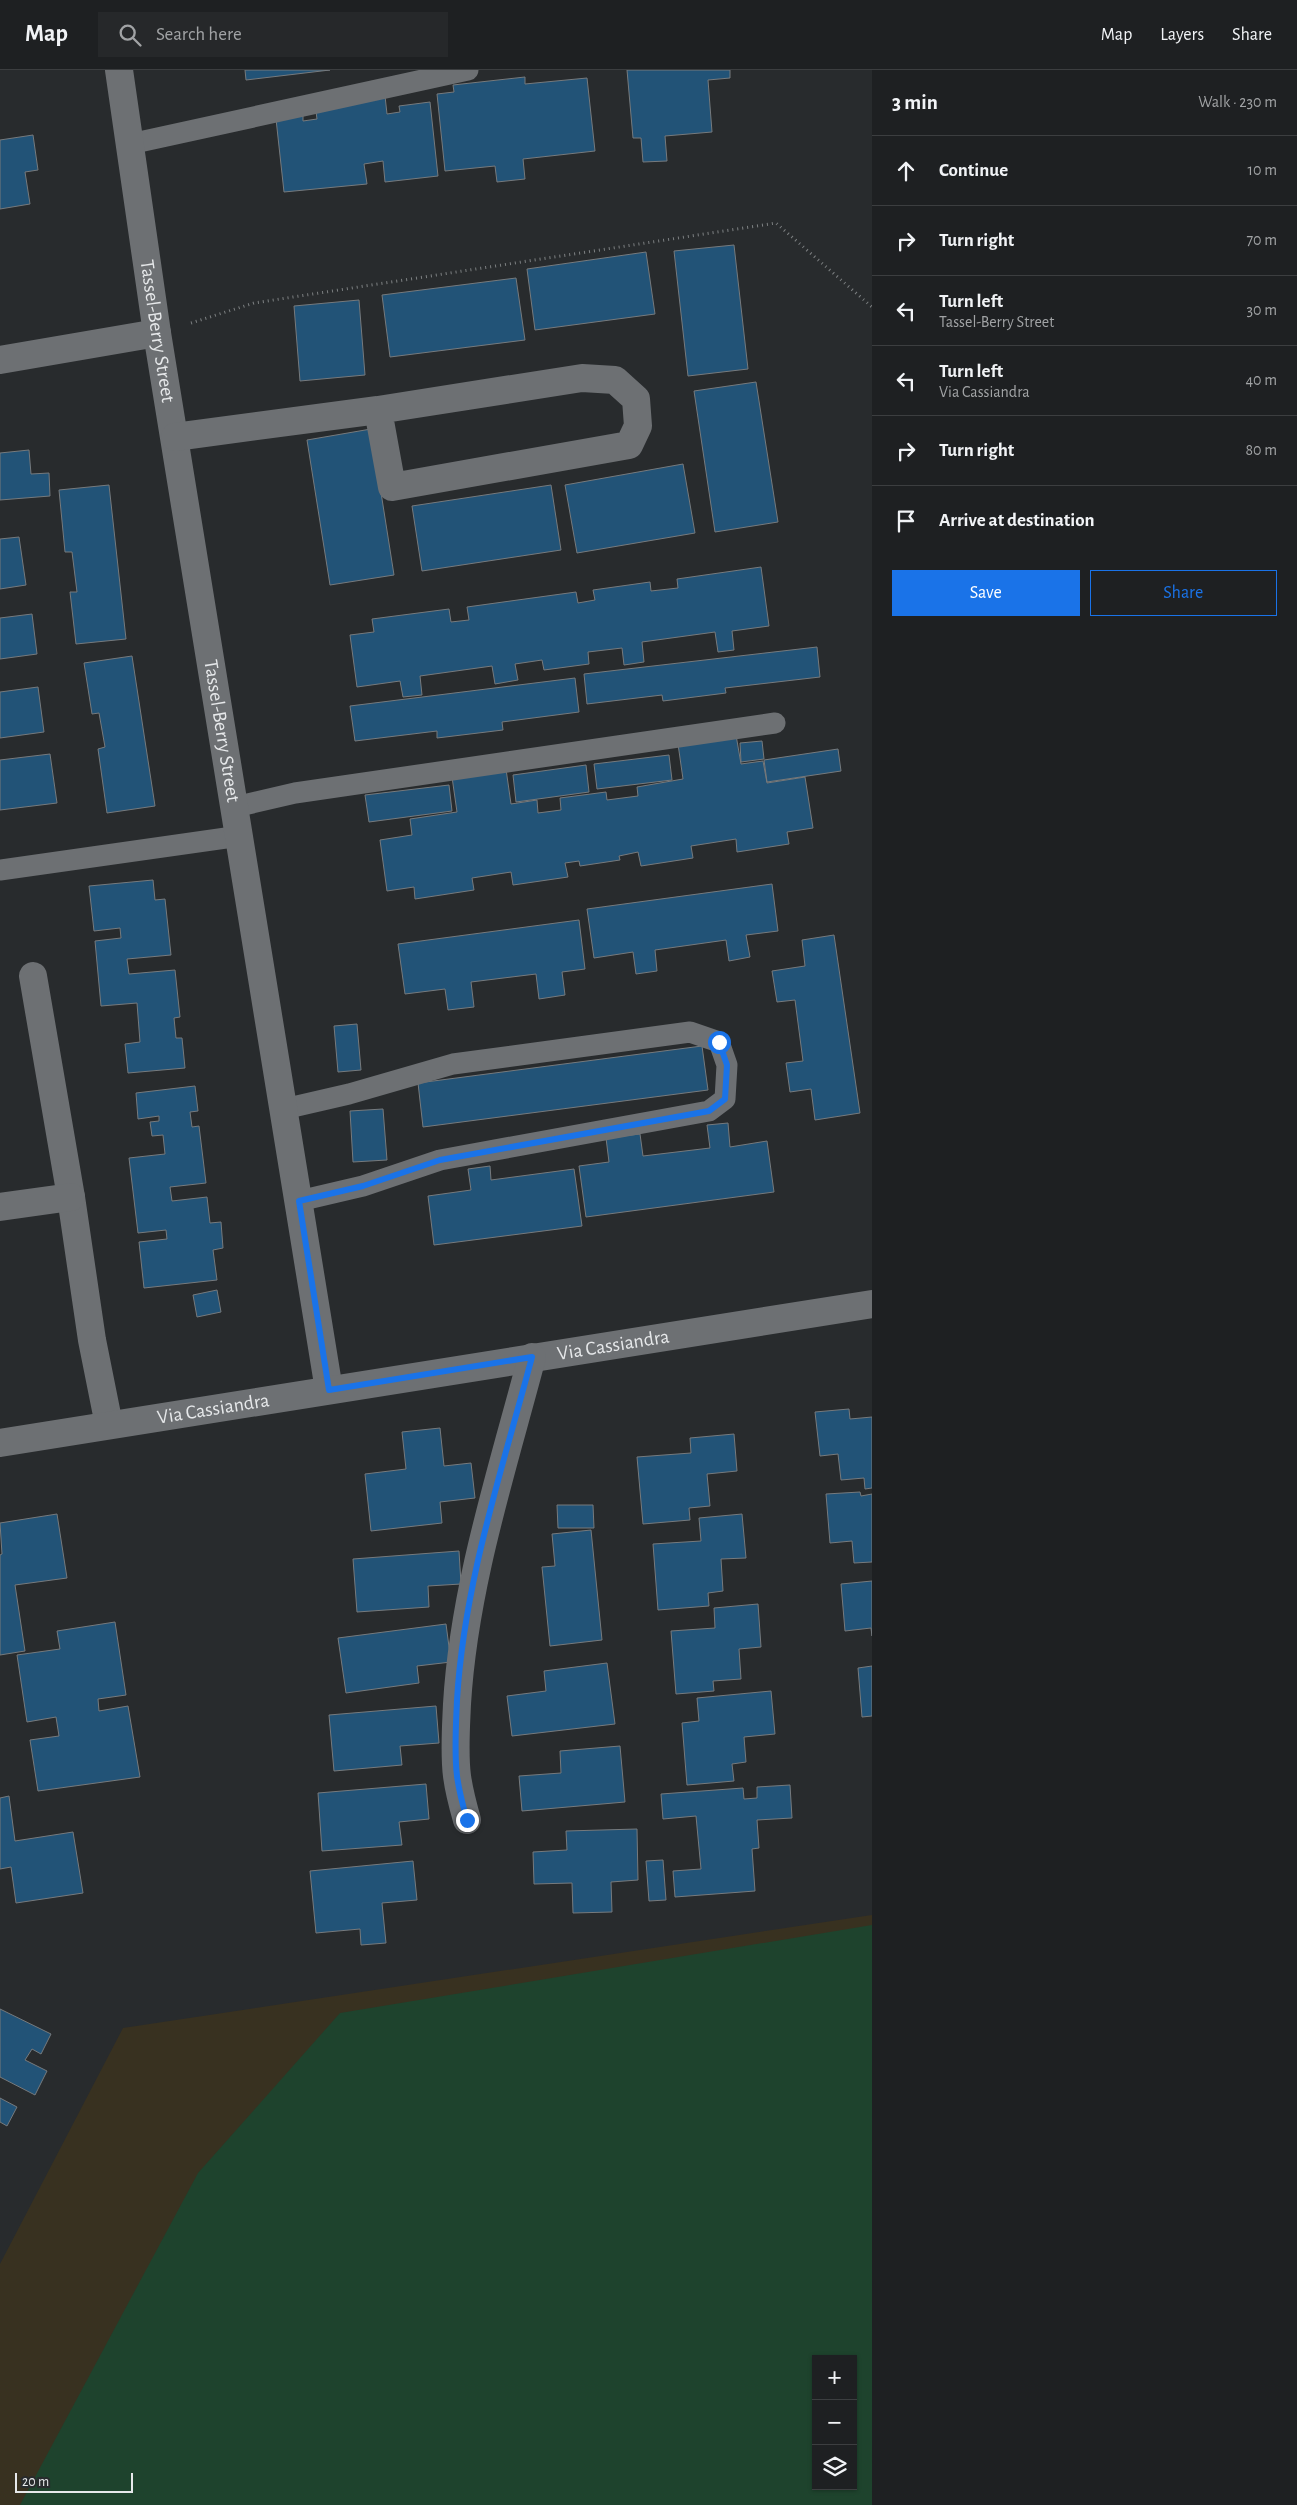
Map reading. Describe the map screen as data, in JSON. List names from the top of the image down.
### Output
{
  "streets": {
    "street": ["Tassel-Berry Street", "Via Cassiandra"]
  },
  "crossings": [
    ["Tassel-Berry Street", "Via Cassiandra"]
  ],
  "scale_bar": "20 m",
  "page": {
    "header": "Map",
    "search": "Search here",
    "nav": ["Map", "Layers", "Share"],
    "heading": ["3 min", "Walk · 230 m"],
    "list": [
      ["Continue", "10 m"],
      ["Turn right", "70 m"],
      ["Turn left", "Tassel-Berry Street", "30 m"],
      ["Turn left", "Via Cassiandra", "40 m"],
      ["Turn right", "80 m"],
      "Arrive at destination"
    ],
    "buttons": ["Save", "Share"],
    "map_buttons": ["+", "−"],
    "scale": "20 m"
  }
}
